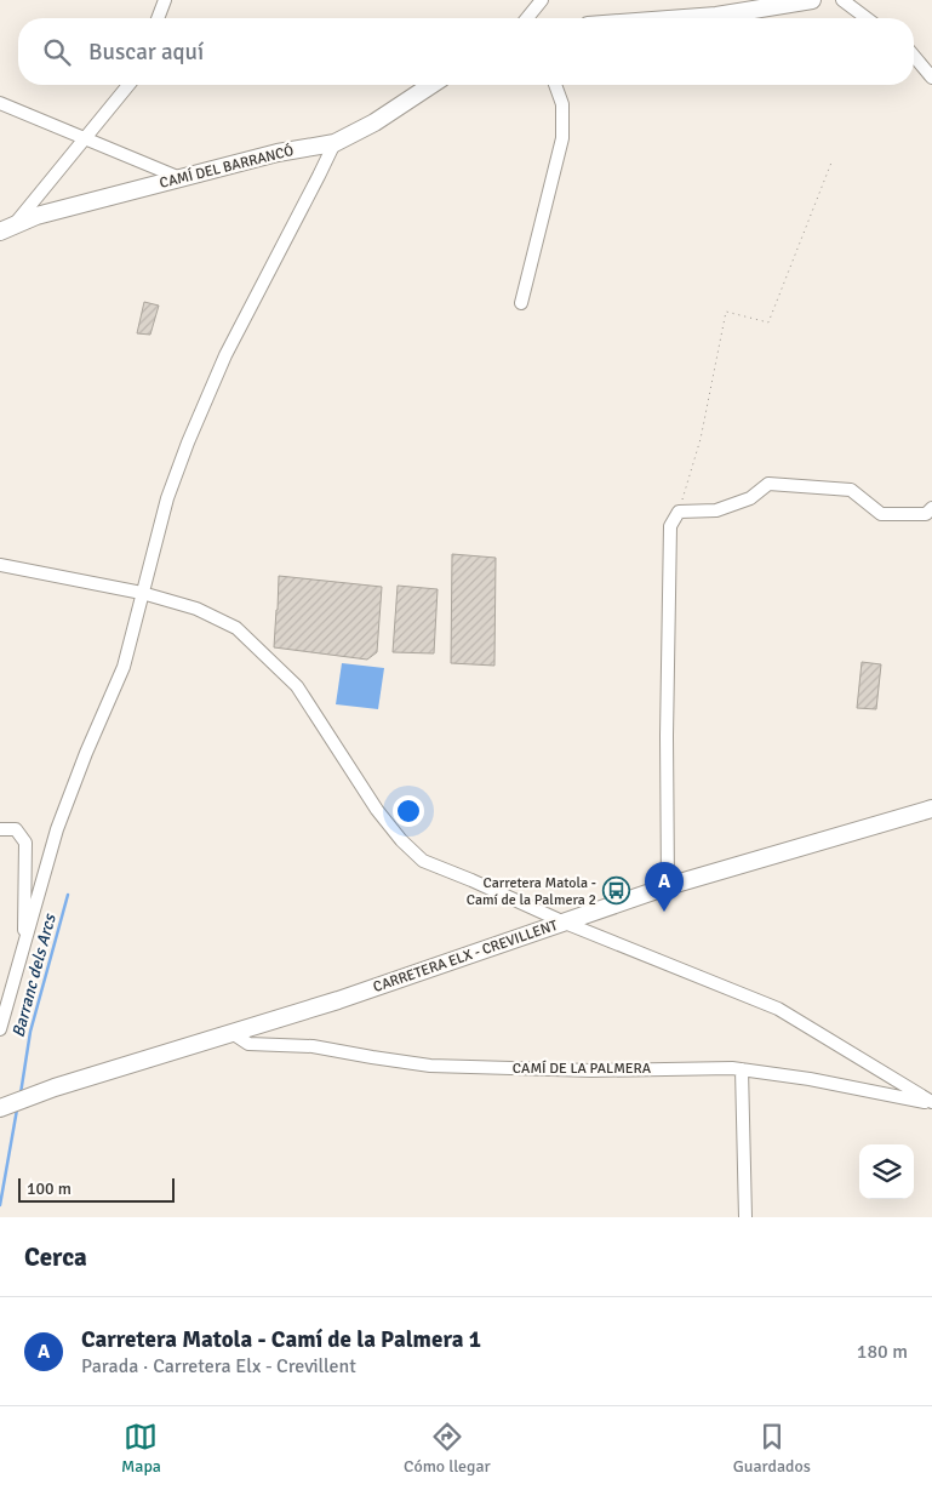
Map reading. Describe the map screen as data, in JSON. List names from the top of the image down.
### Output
{
  "streets": {
    "street": ["CAMÍ DEL BARRANCÓ", "CARRETERA ELX - CREVILLENT", "CAMÍ DE LA PALMERA"]
  },
  "crossings": [
    ["CARRETERA ELX - CREVILLENT", "CAMÍ DE LA PALMERA"]
  ],
  "water": ["Barranc dels Arcs"],
  "places": {
    "bus stop": ["Carretera Matola - Camí de la Palmera 2"]
  },
  "scale_bar": "100 m",
  "page": {
    "search": "Buscar aquí",
    "pins": "A",
    "scale": "100 m",
    "heading": "Cerca",
    "list": [
      {
        "mark": "A",
        "name": "Carretera Matola - Camí de la Palmera 1",
        "note": "Parada · Carretera Elx - Crevillent",
        "value": "180 m"
      }
    ],
    "nav": ["Mapa", "Cómo llegar", "Guardados"]
  }
}
